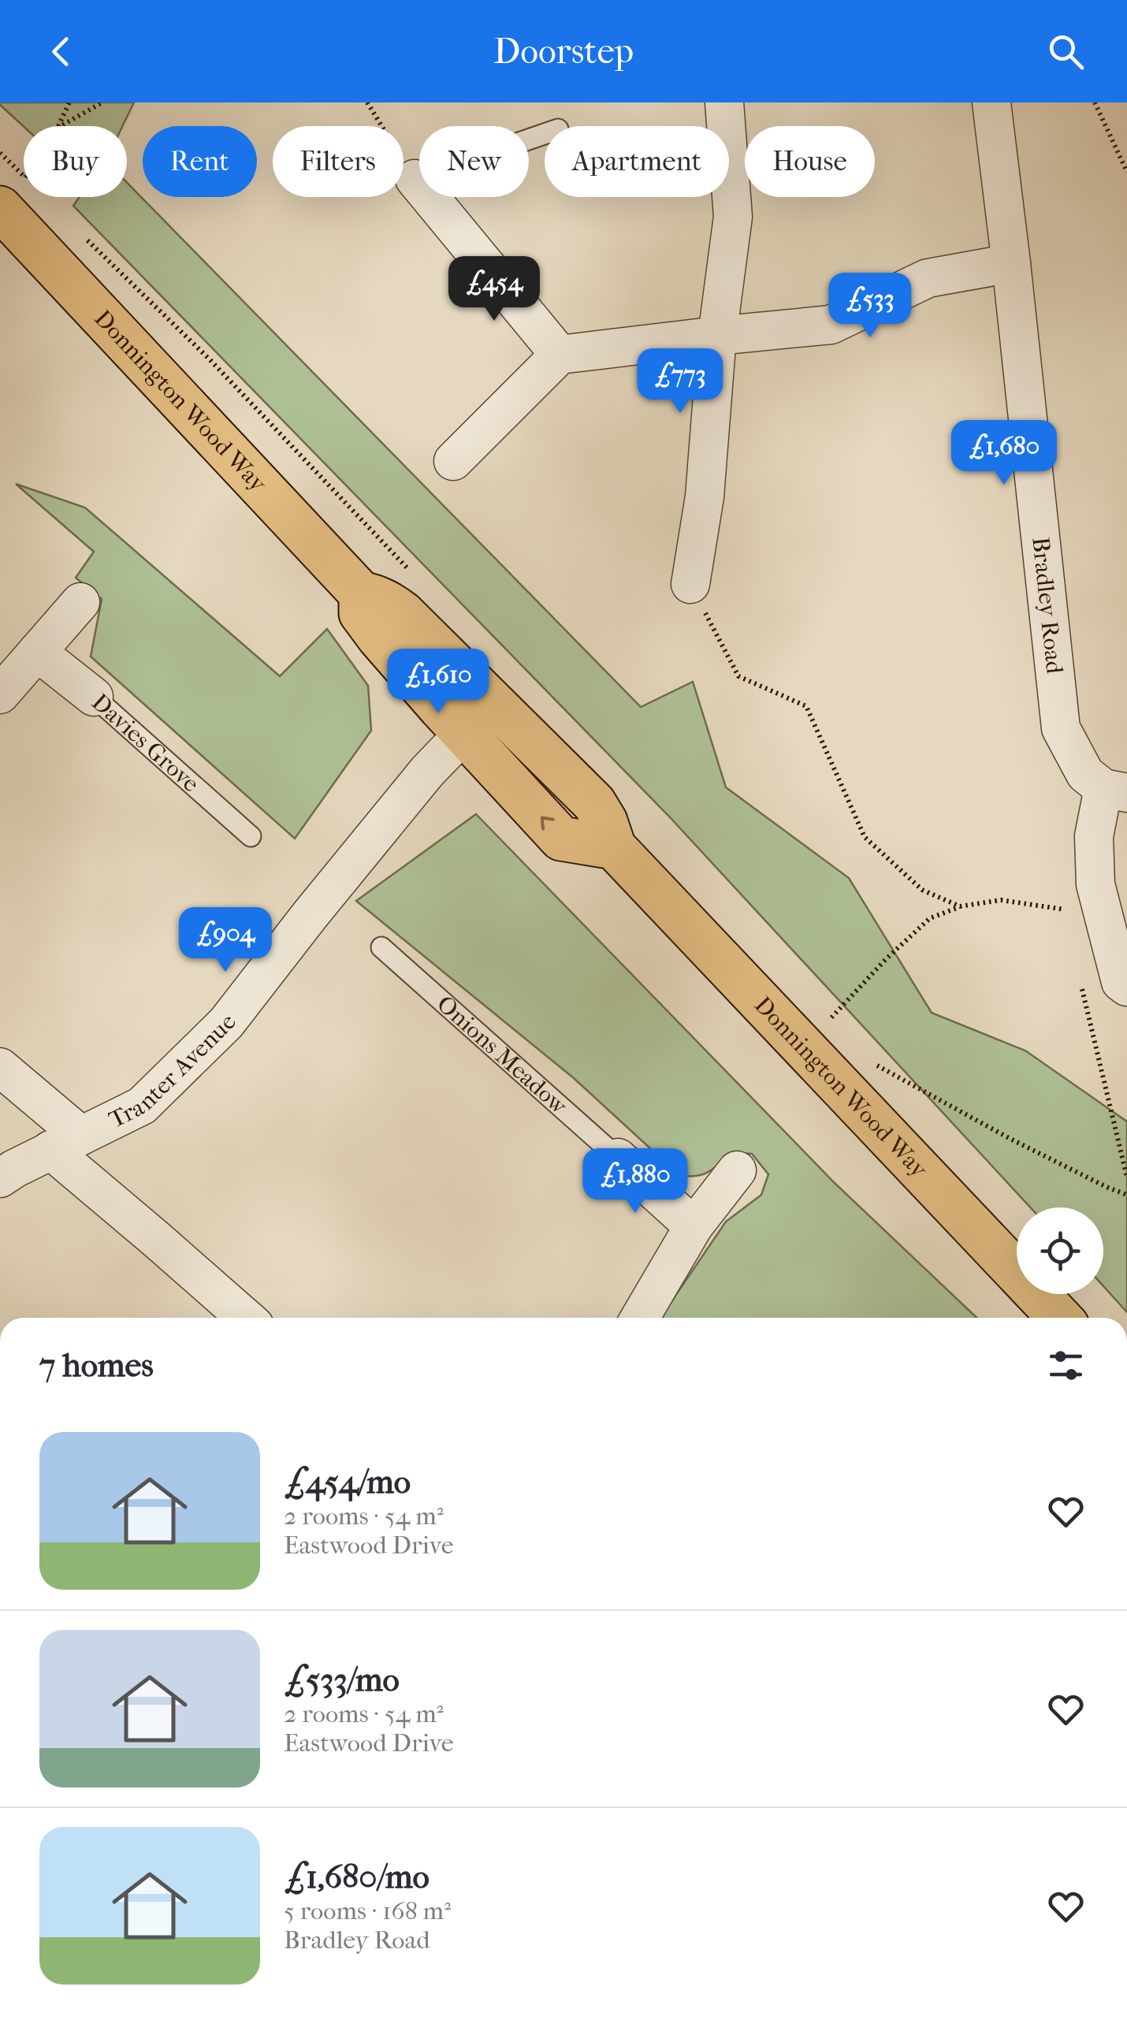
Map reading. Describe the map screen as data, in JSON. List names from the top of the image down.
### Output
{
  "streets": {
    "main road": ["Donnington Wood Way"],
    "street": [
      "Bradley Road",
      "Davies Grove",
      "Onions Meadow",
      "Tranter Avenue"
    ]
  },
  "crossings": [
    ["Donnington Wood Way", "Tranter Avenue"]
  ],
  "page": {
    "header": "Doorstep",
    "chip": [
      "Buy",
      "Rent",
      "Filters",
      "New",
      "Apartment",
      "House"
    ],
    "price": [
      "£454",
      "£533",
      "£773",
      "£1,680",
      "£1,610",
      "£904",
      "£1,880"
    ],
    "heading": "7 homes",
    "list": [
      {
        "name": "£454/mo",
        "note": "2 rooms · 54 m² · Eastwood Drive"
      },
      {
        "name": "£533/mo",
        "note": "2 rooms · 54 m² · Eastwood Drive"
      },
      {
        "name": "£1,680/mo",
        "note": "5 rooms · 168 m² · Bradley Road"
      }
    ]
  }
}
